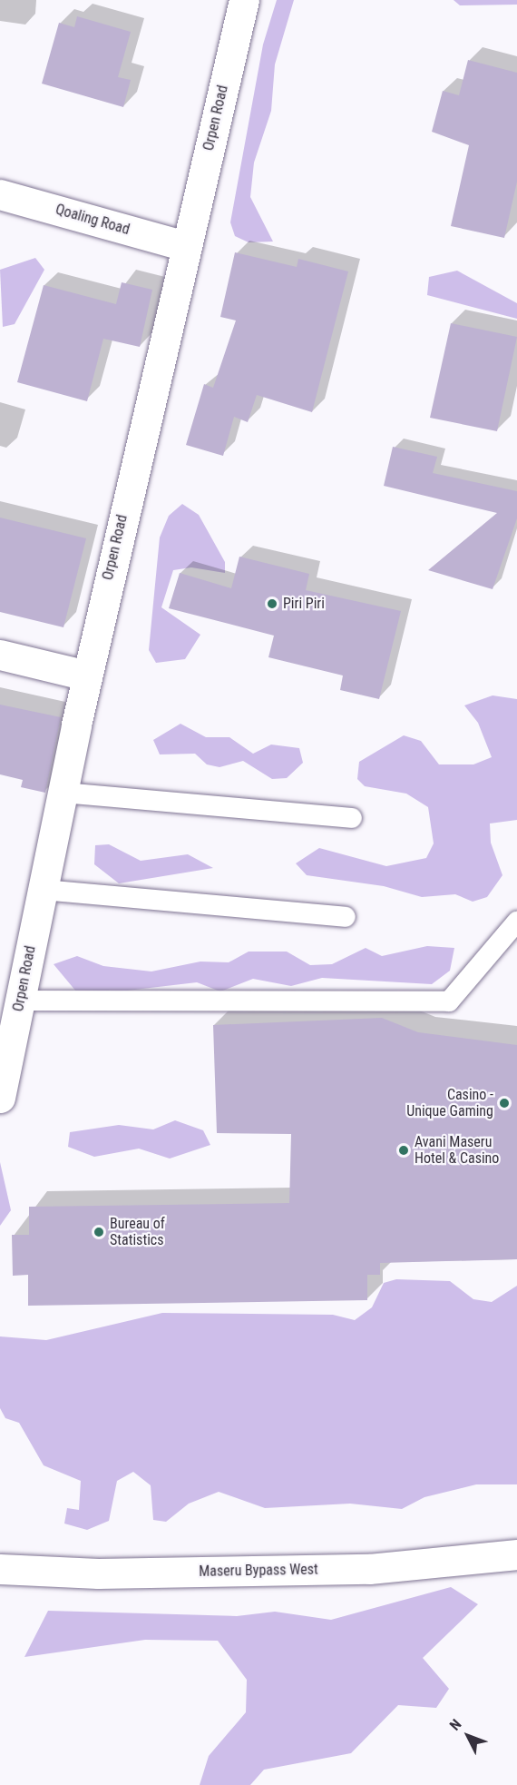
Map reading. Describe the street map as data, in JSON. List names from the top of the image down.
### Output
{
  "streets": {
    "street": ["Orpen Road", "Qoaling Road", "Maseru Bypass West"]
  },
  "crossings": [
    ["Orpen Road", "Qoaling Road"]
  ],
  "places": [
    "Piri Piri",
    "Casino - Unique Gaming",
    "Avani Maseru Hotel & Casino",
    "Bureau of Statistics"
  ],
  "north": "top left"
}
